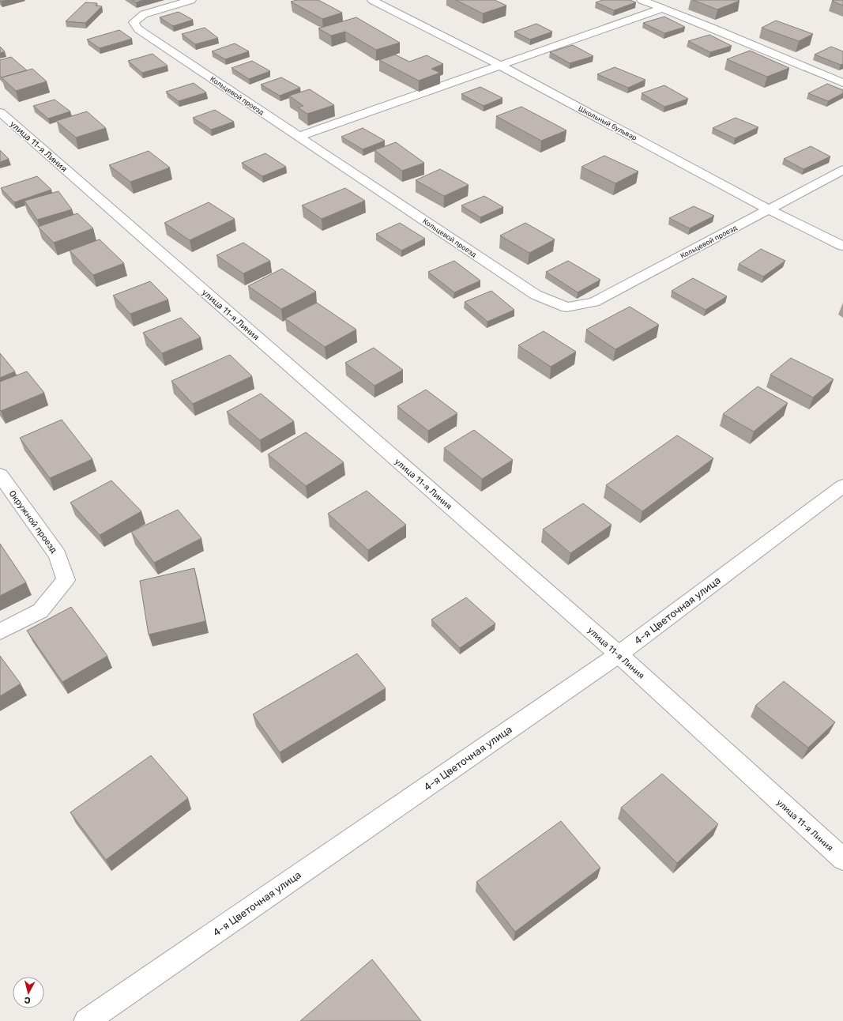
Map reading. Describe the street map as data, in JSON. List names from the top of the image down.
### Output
{
  "streets": {
    "street": [
      "Кольцевой проезд",
      "Школьный бульвар",
      "улица 11-я Линия",
      "Окружной проезд",
      "4-я Цветочная улица"
    ]
  },
  "crossings": [
    ["Кольцевой проезд", "Школьный бульвар"],
    ["улица 11-я Линия", "4-я Цветочная улица"]
  ],
  "north": "bottom"
}
